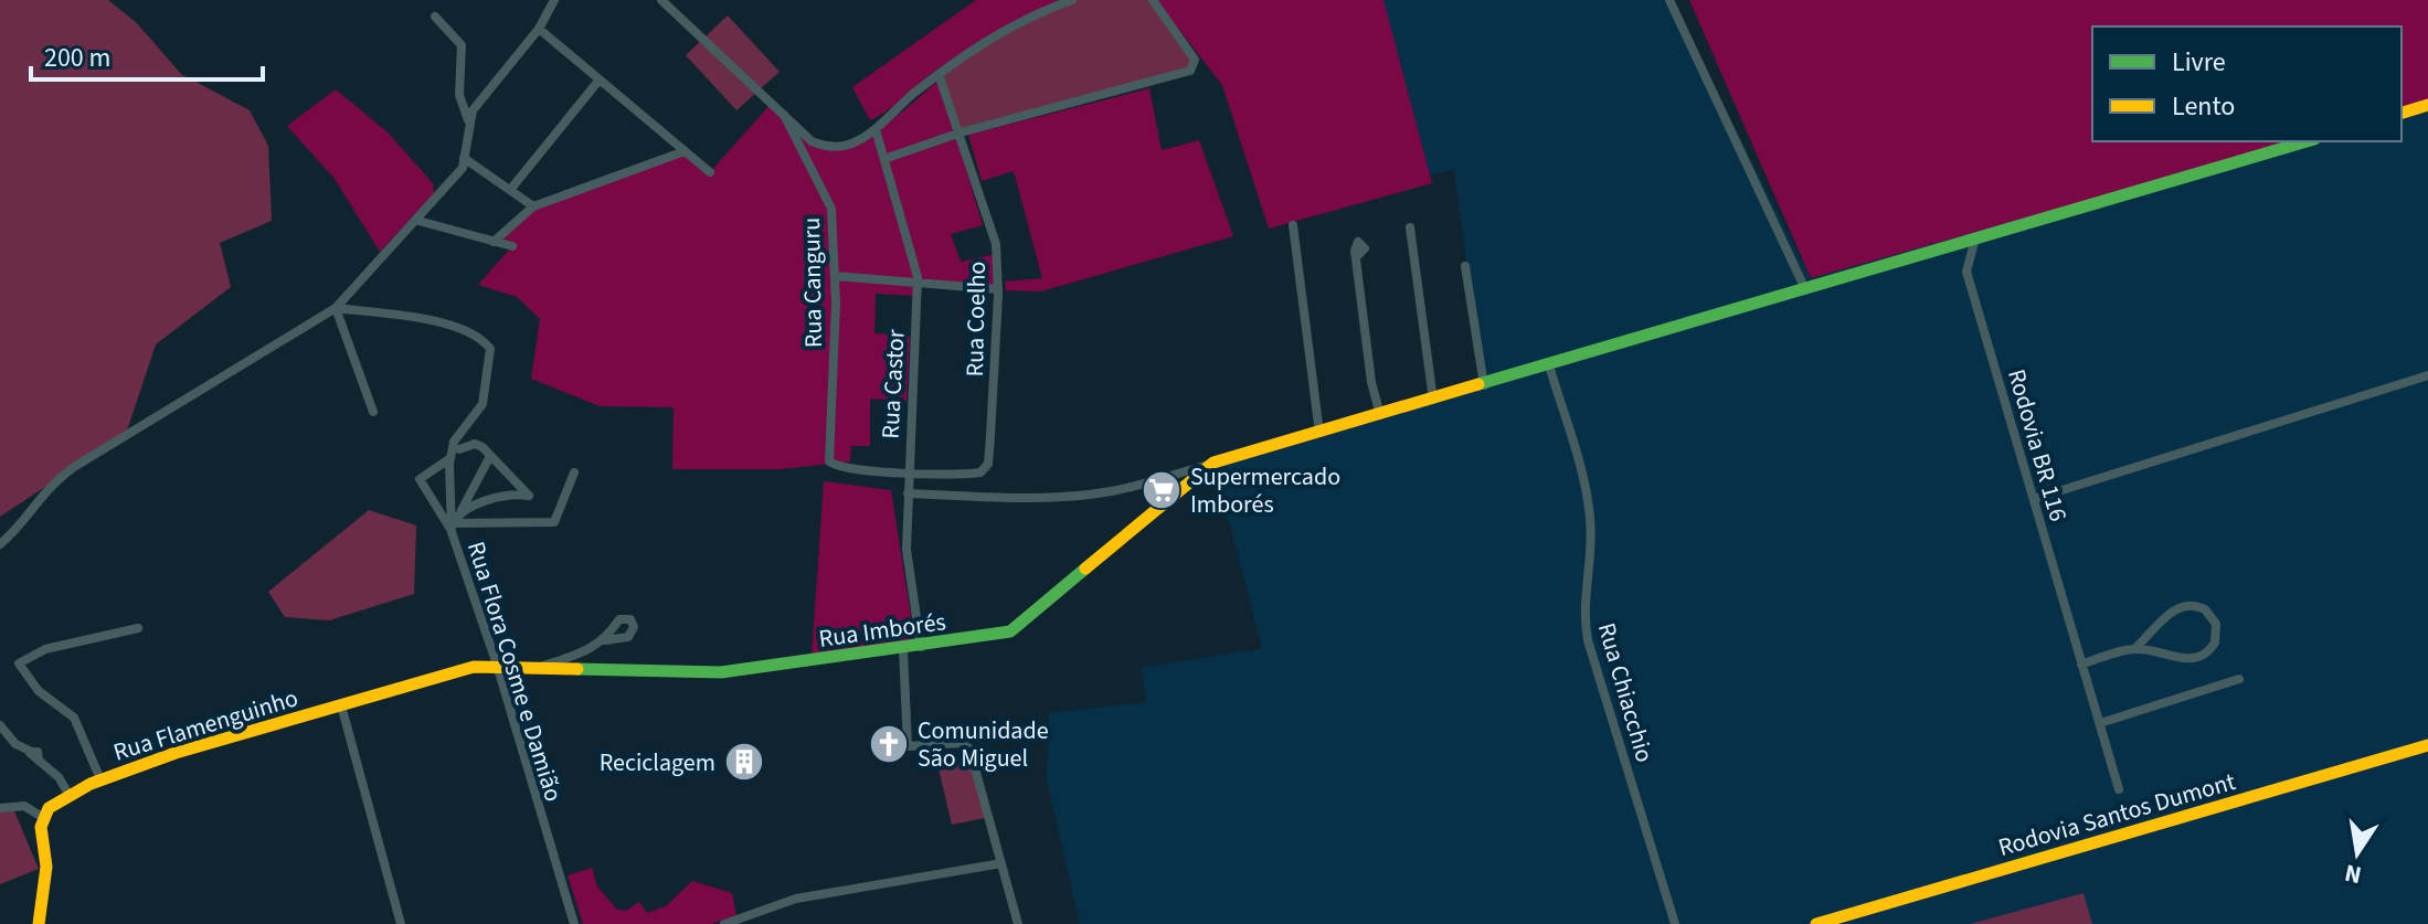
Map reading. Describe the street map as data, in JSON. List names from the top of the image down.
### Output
{
  "streets": {
    "main road": ["Rua Imborés", "Rua Flamenguinho", "Rodovia Santos Dumont"],
    "street": [
      "Rua Canguru",
      "Rua Coelho",
      "Rua Castor",
      "Rodovia BR 116",
      "Rua Flora Cosme e Damião",
      "Rua Chiacchio"
    ]
  },
  "crossings": [
    ["Rua Canguru", "Rua Coelho"],
    ["Rua Canguru", "Rua Castor"],
    ["Rua Coelho", "Rua Castor"],
    ["Rua Castor", "Rua Imborés"],
    ["Rua Imborés", "Rua Flora Cosme e Damião"],
    ["Rua Imborés", "Rua Flamenguinho"],
    ["Rua Flora Cosme e Damião", "Rua Flamenguinho"]
  ],
  "places": {
    "supermarket": ["Supermercado Imborés"],
    "church": ["Comunidade São Miguel"],
    "building": ["Reciclagem"]
  },
  "legend": ["Livre", "Lento"],
  "scale_bar": "200 m",
  "north": "bottom"
}
